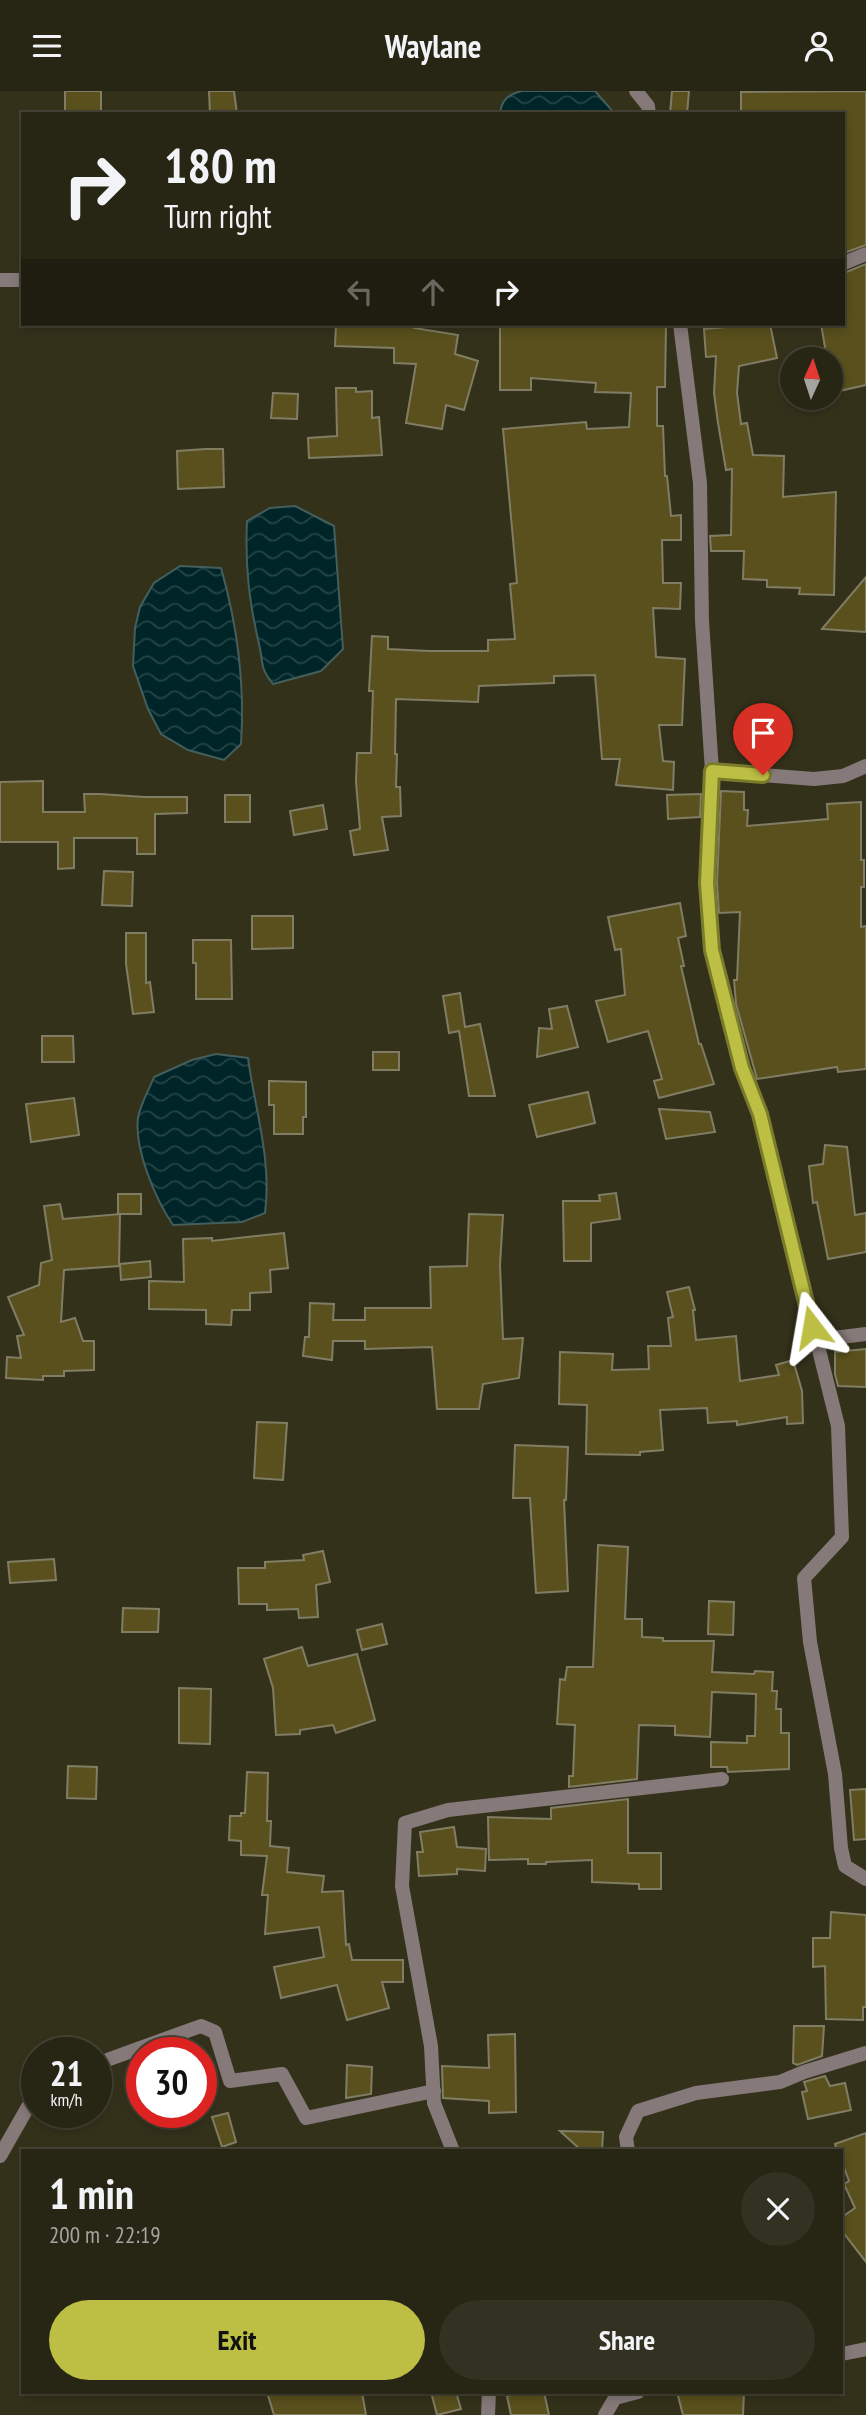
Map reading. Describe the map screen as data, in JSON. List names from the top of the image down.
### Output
{
  "north": "top",
  "page": {
    "header": "Waylane",
    "turn": ["180 m", "Turn right"],
    "speed": "21 km/h",
    "limit": "30",
    "heading": ["1 min", "200 m · 22:19"],
    "buttons": ["Exit", "Share"]
  }
}
